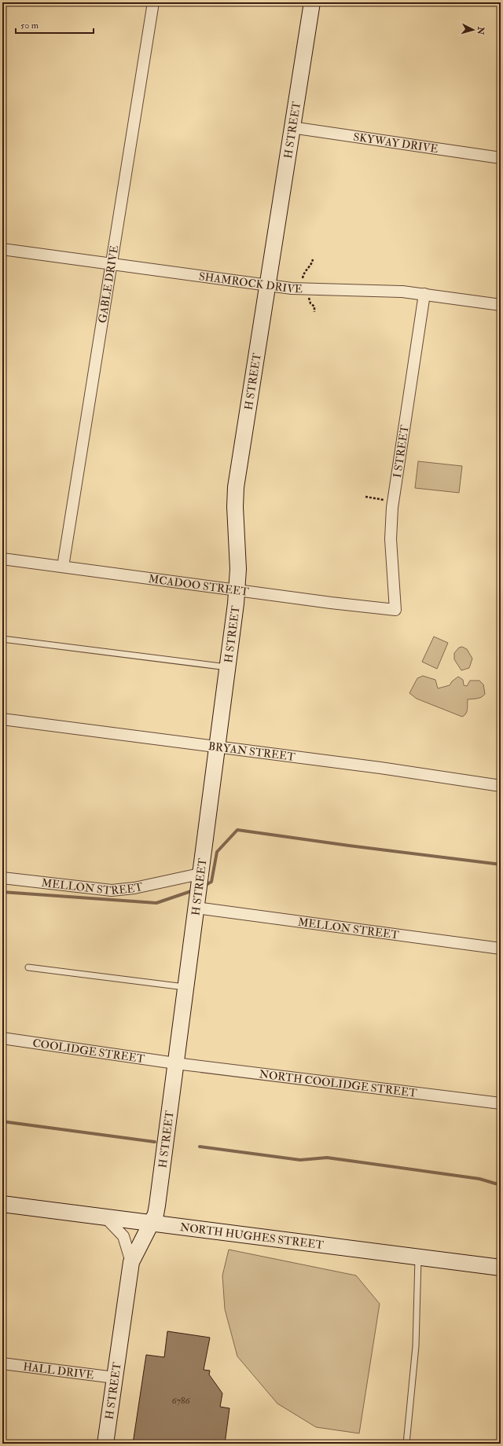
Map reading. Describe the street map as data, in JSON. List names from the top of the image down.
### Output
{
  "streets": {
    "street": [
      "H STREET",
      "SKYWAY DRIVE",
      "SHAMROCK DRIVE",
      "GABLE DRIVE",
      "I STREET",
      "MCADOO STREET",
      "BRYAN STREET",
      "MELLON STREET",
      "COOLIDGE STREET",
      "NORTH COOLIDGE STREET",
      "NORTH HUGHES STREET",
      "HALL DRIVE"
    ]
  },
  "crossings": [
    ["H STREET", "SKYWAY DRIVE"],
    ["H STREET", "SHAMROCK DRIVE"],
    ["H STREET", "MCADOO STREET"],
    ["H STREET", "BRYAN STREET"],
    ["H STREET", "MELLON STREET"],
    ["H STREET", "COOLIDGE STREET"],
    ["H STREET", "NORTH COOLIDGE STREET"],
    ["H STREET", "NORTH HUGHES STREET"],
    ["H STREET", "HALL DRIVE"],
    ["SHAMROCK DRIVE", "GABLE DRIVE"],
    ["SHAMROCK DRIVE", "I STREET"],
    ["GABLE DRIVE", "MCADOO STREET"],
    ["I STREET", "MCADOO STREET"],
    ["COOLIDGE STREET", "NORTH COOLIDGE STREET"]
  ],
  "house_numbers": ["6786"],
  "scale_bar": "50 m",
  "north": "right"
}
